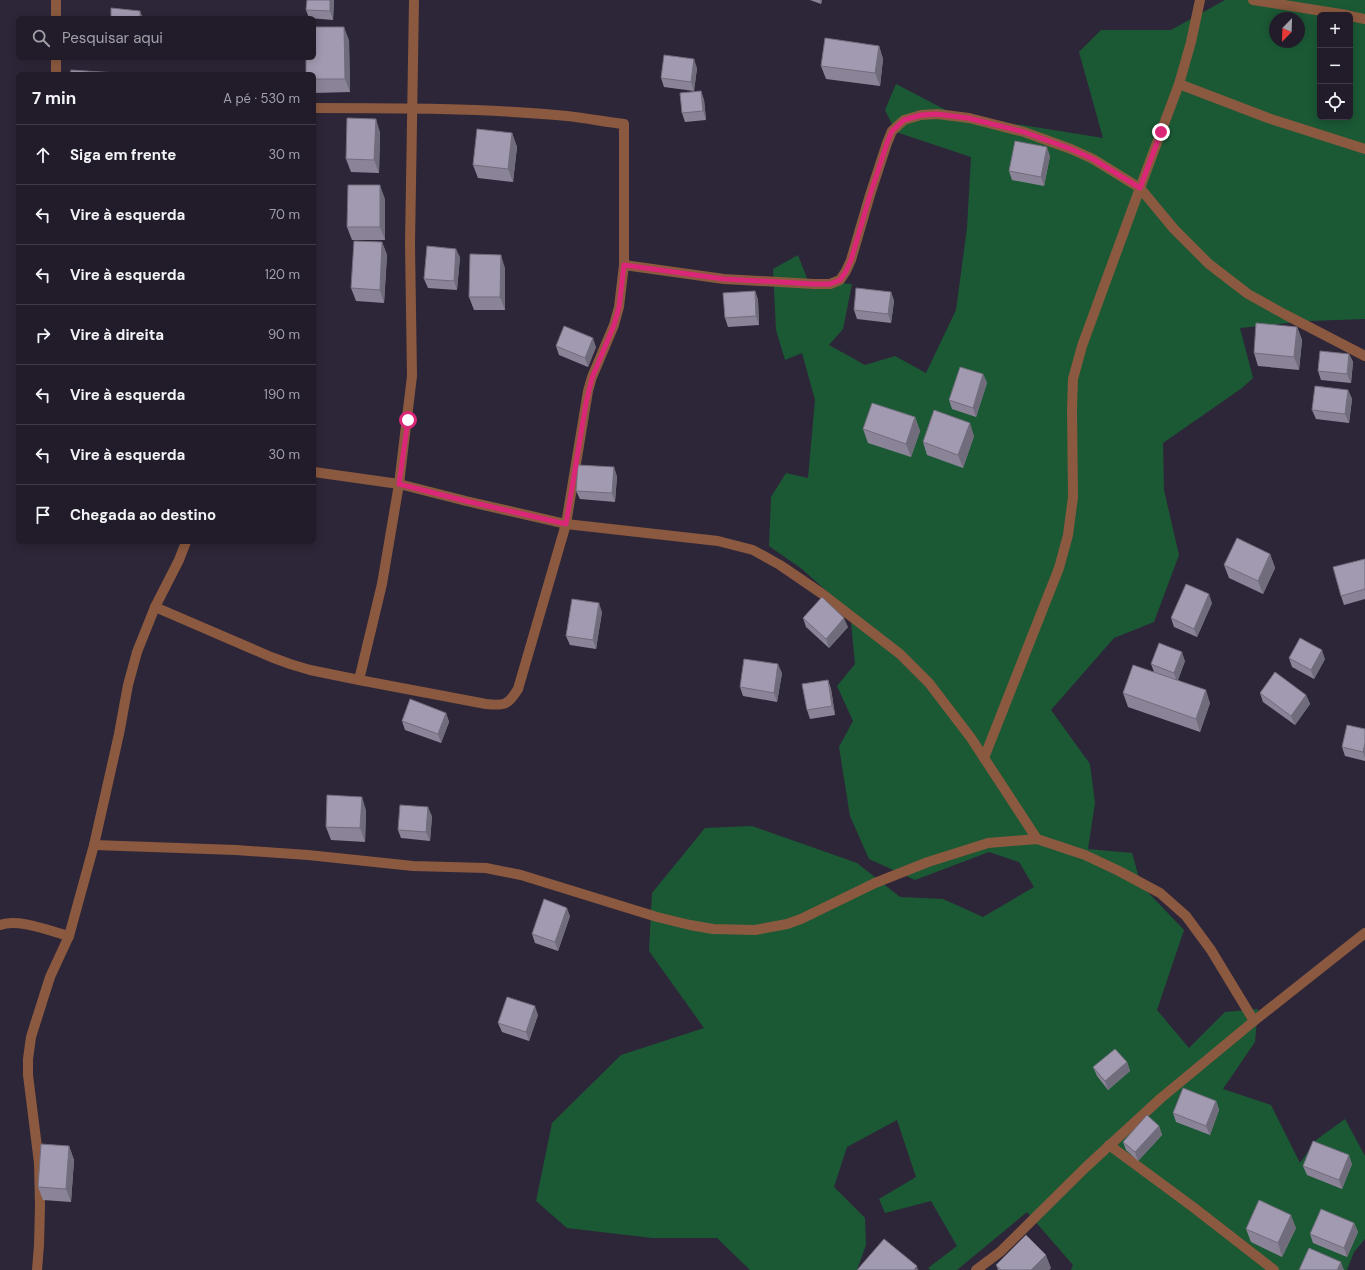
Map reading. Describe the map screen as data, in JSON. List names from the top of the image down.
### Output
{
  "north": "bottom left",
  "page": {
    "map_buttons": ["+", "−"],
    "search": "Pesquisar aqui",
    "heading": ["7 min", "A pé · 530 m"],
    "list": [
      ["Siga em frente", "30 m"],
      ["Vire à esquerda", "70 m"],
      ["Vire à esquerda", "120 m"],
      ["Vire à direita", "90 m"],
      ["Vire à esquerda", "190 m"],
      ["Vire à esquerda", "30 m"],
      "Chegada ao destino"
    ]
  }
}
